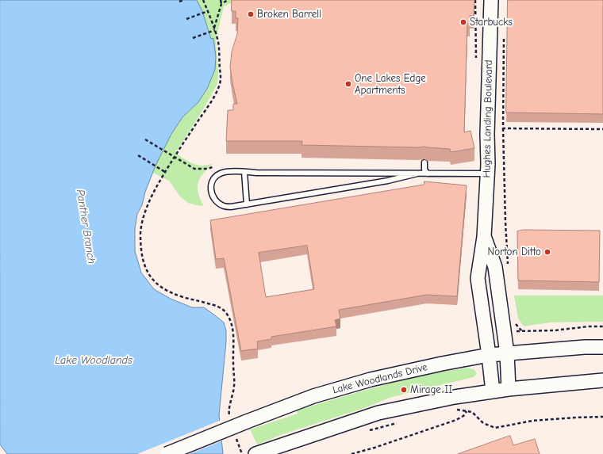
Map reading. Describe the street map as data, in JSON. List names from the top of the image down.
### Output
{
  "streets": {
    "main road": ["Hughes Landing Boulevard", "Lake Woodlands Drive"]
  },
  "crossings": [
    ["Hughes Landing Boulevard", "Lake Woodlands Drive"]
  ],
  "water": ["Panther Branch", "Lake Woodlands"],
  "places": [
    "Broken Barrell",
    "Starbucks",
    "One Lakes Edge Apartments",
    "Norton Ditto",
    "Mirage II"
  ]
}
